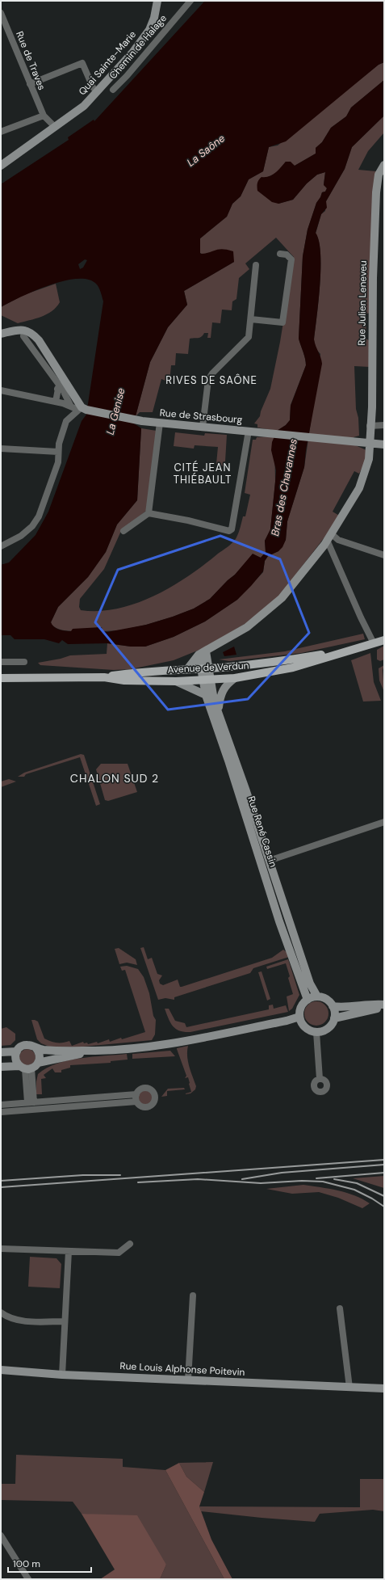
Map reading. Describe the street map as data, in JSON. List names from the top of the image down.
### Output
{
  "streets": {
    "main road": [
      "Quai Sainte-Marie",
      "Rue Julien Leneveu",
      "Rue de Strasbourg",
      "Avenue de Verdun",
      "Rue René Cassin",
      "Rue Louis Alphonse Poitevin"
    ],
    "street": ["Chemin de Halage", "Rue de Traves"]
  },
  "crossings": [
    ["Rue Julien Leneveu", "Rue de Strasbourg"],
    ["Avenue de Verdun", "Rue René Cassin"]
  ],
  "districts": ["RIVES DE SAÔNE", "CITÉ JEAN THIÉBAULT", "CHALON SUD 2"],
  "water": ["La Saône", "La Genise", "Bras des Chavannes"],
  "scale_bar": "100 m"
}
